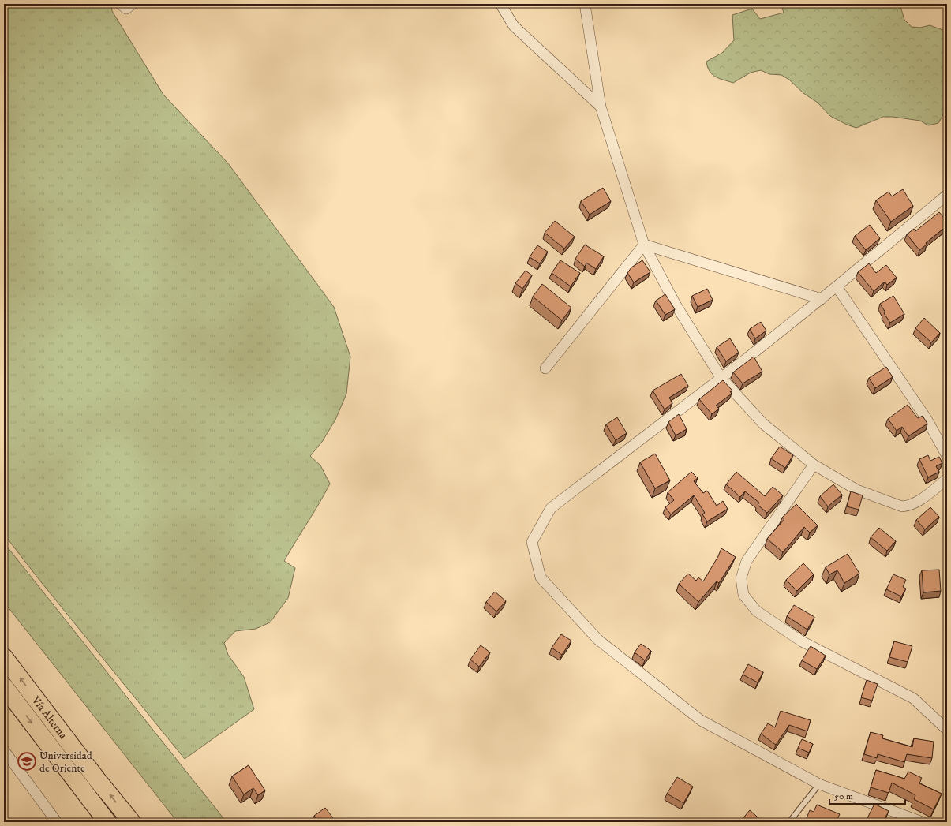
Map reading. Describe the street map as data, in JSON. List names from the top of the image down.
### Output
{
  "streets": {
    "highway": ["Vía Alterna"]
  },
  "places": {
    "school or university": ["Universidad de Oriente"]
  },
  "scale_bar": "50 m"
}
